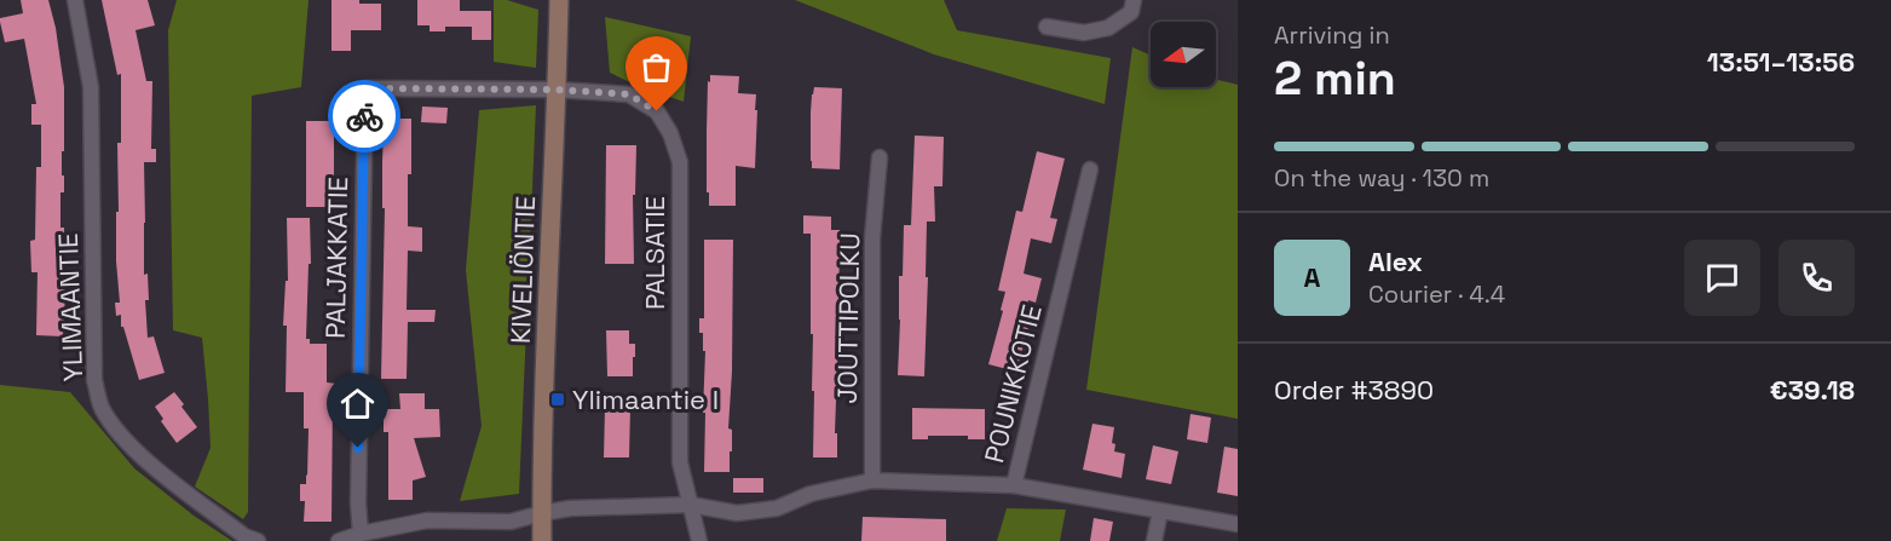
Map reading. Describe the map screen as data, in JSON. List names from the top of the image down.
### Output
{
  "streets": {
    "street": [
      "PALSATIE",
      "PALJAKKATIE",
      "KIVELIÖNTIE",
      "YLIMAANTIE",
      "JOUTTIPOLKU",
      "POUNIKKOTIE"
    ]
  },
  "crossings": [
    ["PALSATIE", "PALJAKKATIE"],
    ["PALSATIE", "KIVELIÖNTIE"],
    ["PALSATIE", "POUNIKKOTIE"],
    ["PALJAKKATIE", "KIVELIÖNTIE"],
    ["KIVELIÖNTIE", "POUNIKKOTIE"],
    ["JOUTTIPOLKU", "POUNIKKOTIE"]
  ],
  "places": {
    "transit": ["Ylimaantie I"]
  },
  "north": "left",
  "page": {
    "heading": ["2 min", "Arriving in", "13:51–13:56"],
    "panel": [
      "Alex",
      "Courier · 4.4",
      "Order #3890",
      "€39.18"
    ],
    "bar": "On the way · 130 m",
    "round": "A"
  }
}
